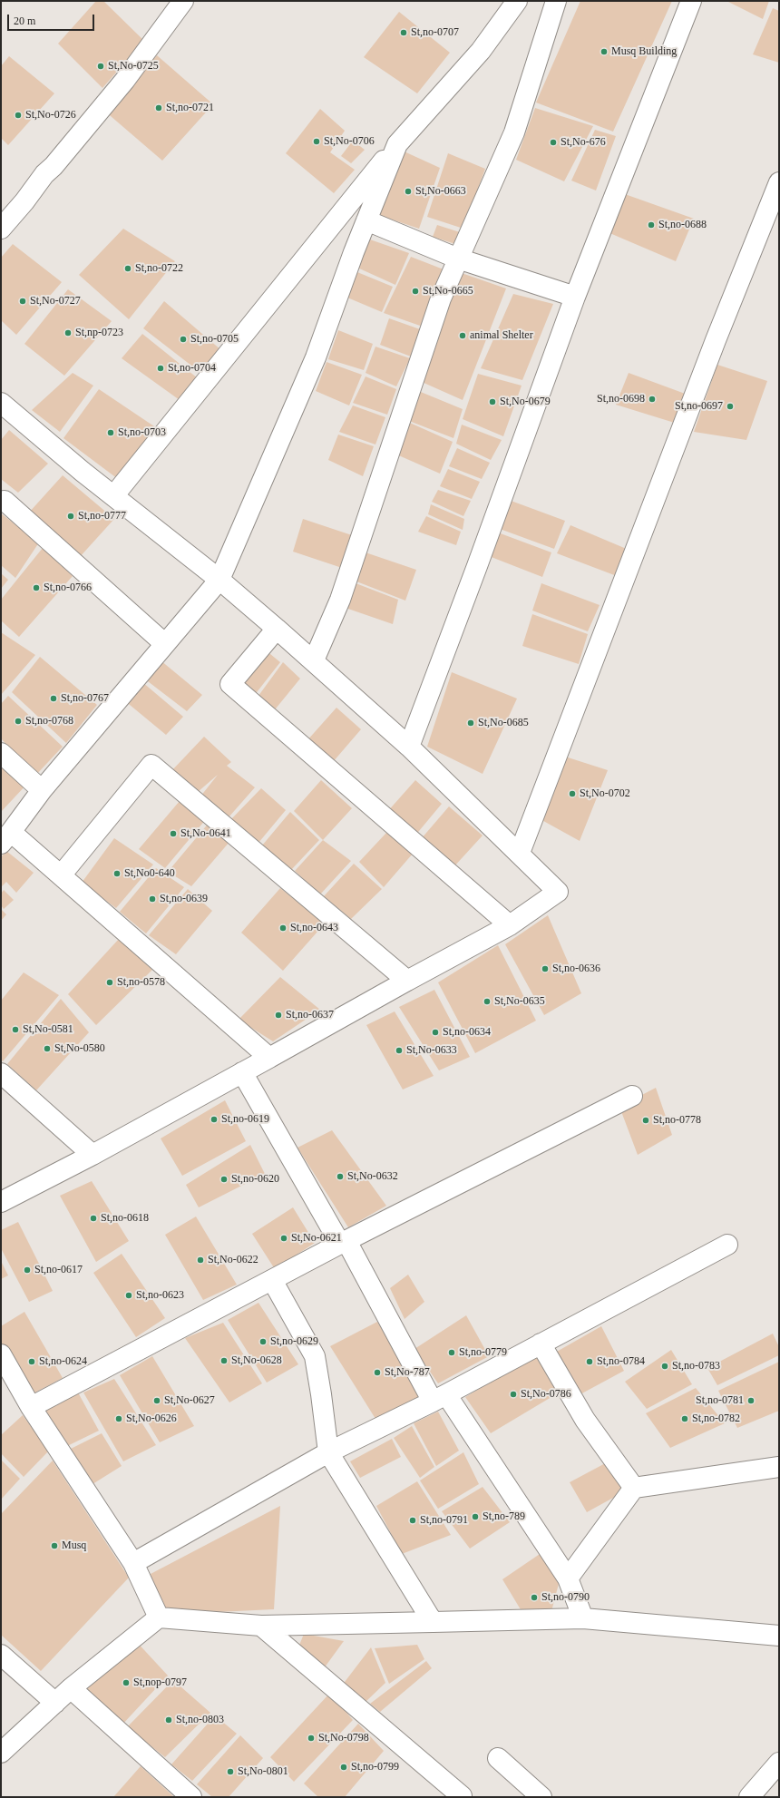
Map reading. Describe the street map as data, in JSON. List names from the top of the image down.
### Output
{
  "places": [
    "St,no-0707",
    "Musq Building",
    "St,No-0725",
    "St,no-0721",
    "St,No-0726",
    "St,No-0706",
    "St,No-676",
    "St,No-0663",
    "St,no-0688",
    "St,no-0722",
    "St,No-0665",
    "St,No-0727",
    "St,np-0723",
    "animal Shelter",
    "St,no-0705",
    "St,no-0704",
    "St,no-0698",
    "St,No-0679",
    "St,no-0697",
    "St,no-0703",
    "St,no-0777",
    "St,no-0766",
    "St,no-0767",
    "St,no-0768",
    "St,No-0685",
    "St,No-0702",
    "St,No-0641",
    "St,No0-640",
    "St,no-0639",
    "St,no-0643",
    "St,no-0636",
    "St,no-0578",
    "St,No-0635",
    "St,no-0637",
    "St,No-0581",
    "St,no-0634",
    "St,No-0580",
    "St,No-0633",
    "St,no-0619",
    "St,no-0778",
    "St,No-0632",
    "St,no-0620",
    "St,no-0618",
    "St,No-0621",
    "St,No-0622",
    "St,no-0617",
    "St,no-0623",
    "St,no-0629",
    "St,no-0779",
    "St,No-0628",
    "St,no-0624",
    "St,no-0784",
    "St,no-0783",
    "St,No-787",
    "St,No-0786",
    "St,No-0627",
    "St,no-0781",
    "St,No-0626",
    "St,no-0782",
    "St,no-789",
    "St,no-0791",
    "Musq",
    "St,no-0790",
    "St,nop-0797",
    "St,no-0803",
    "St,No-0798",
    "St,no-0799",
    "St,No-0801"
  ],
  "scale_bar": "20 m"
}
